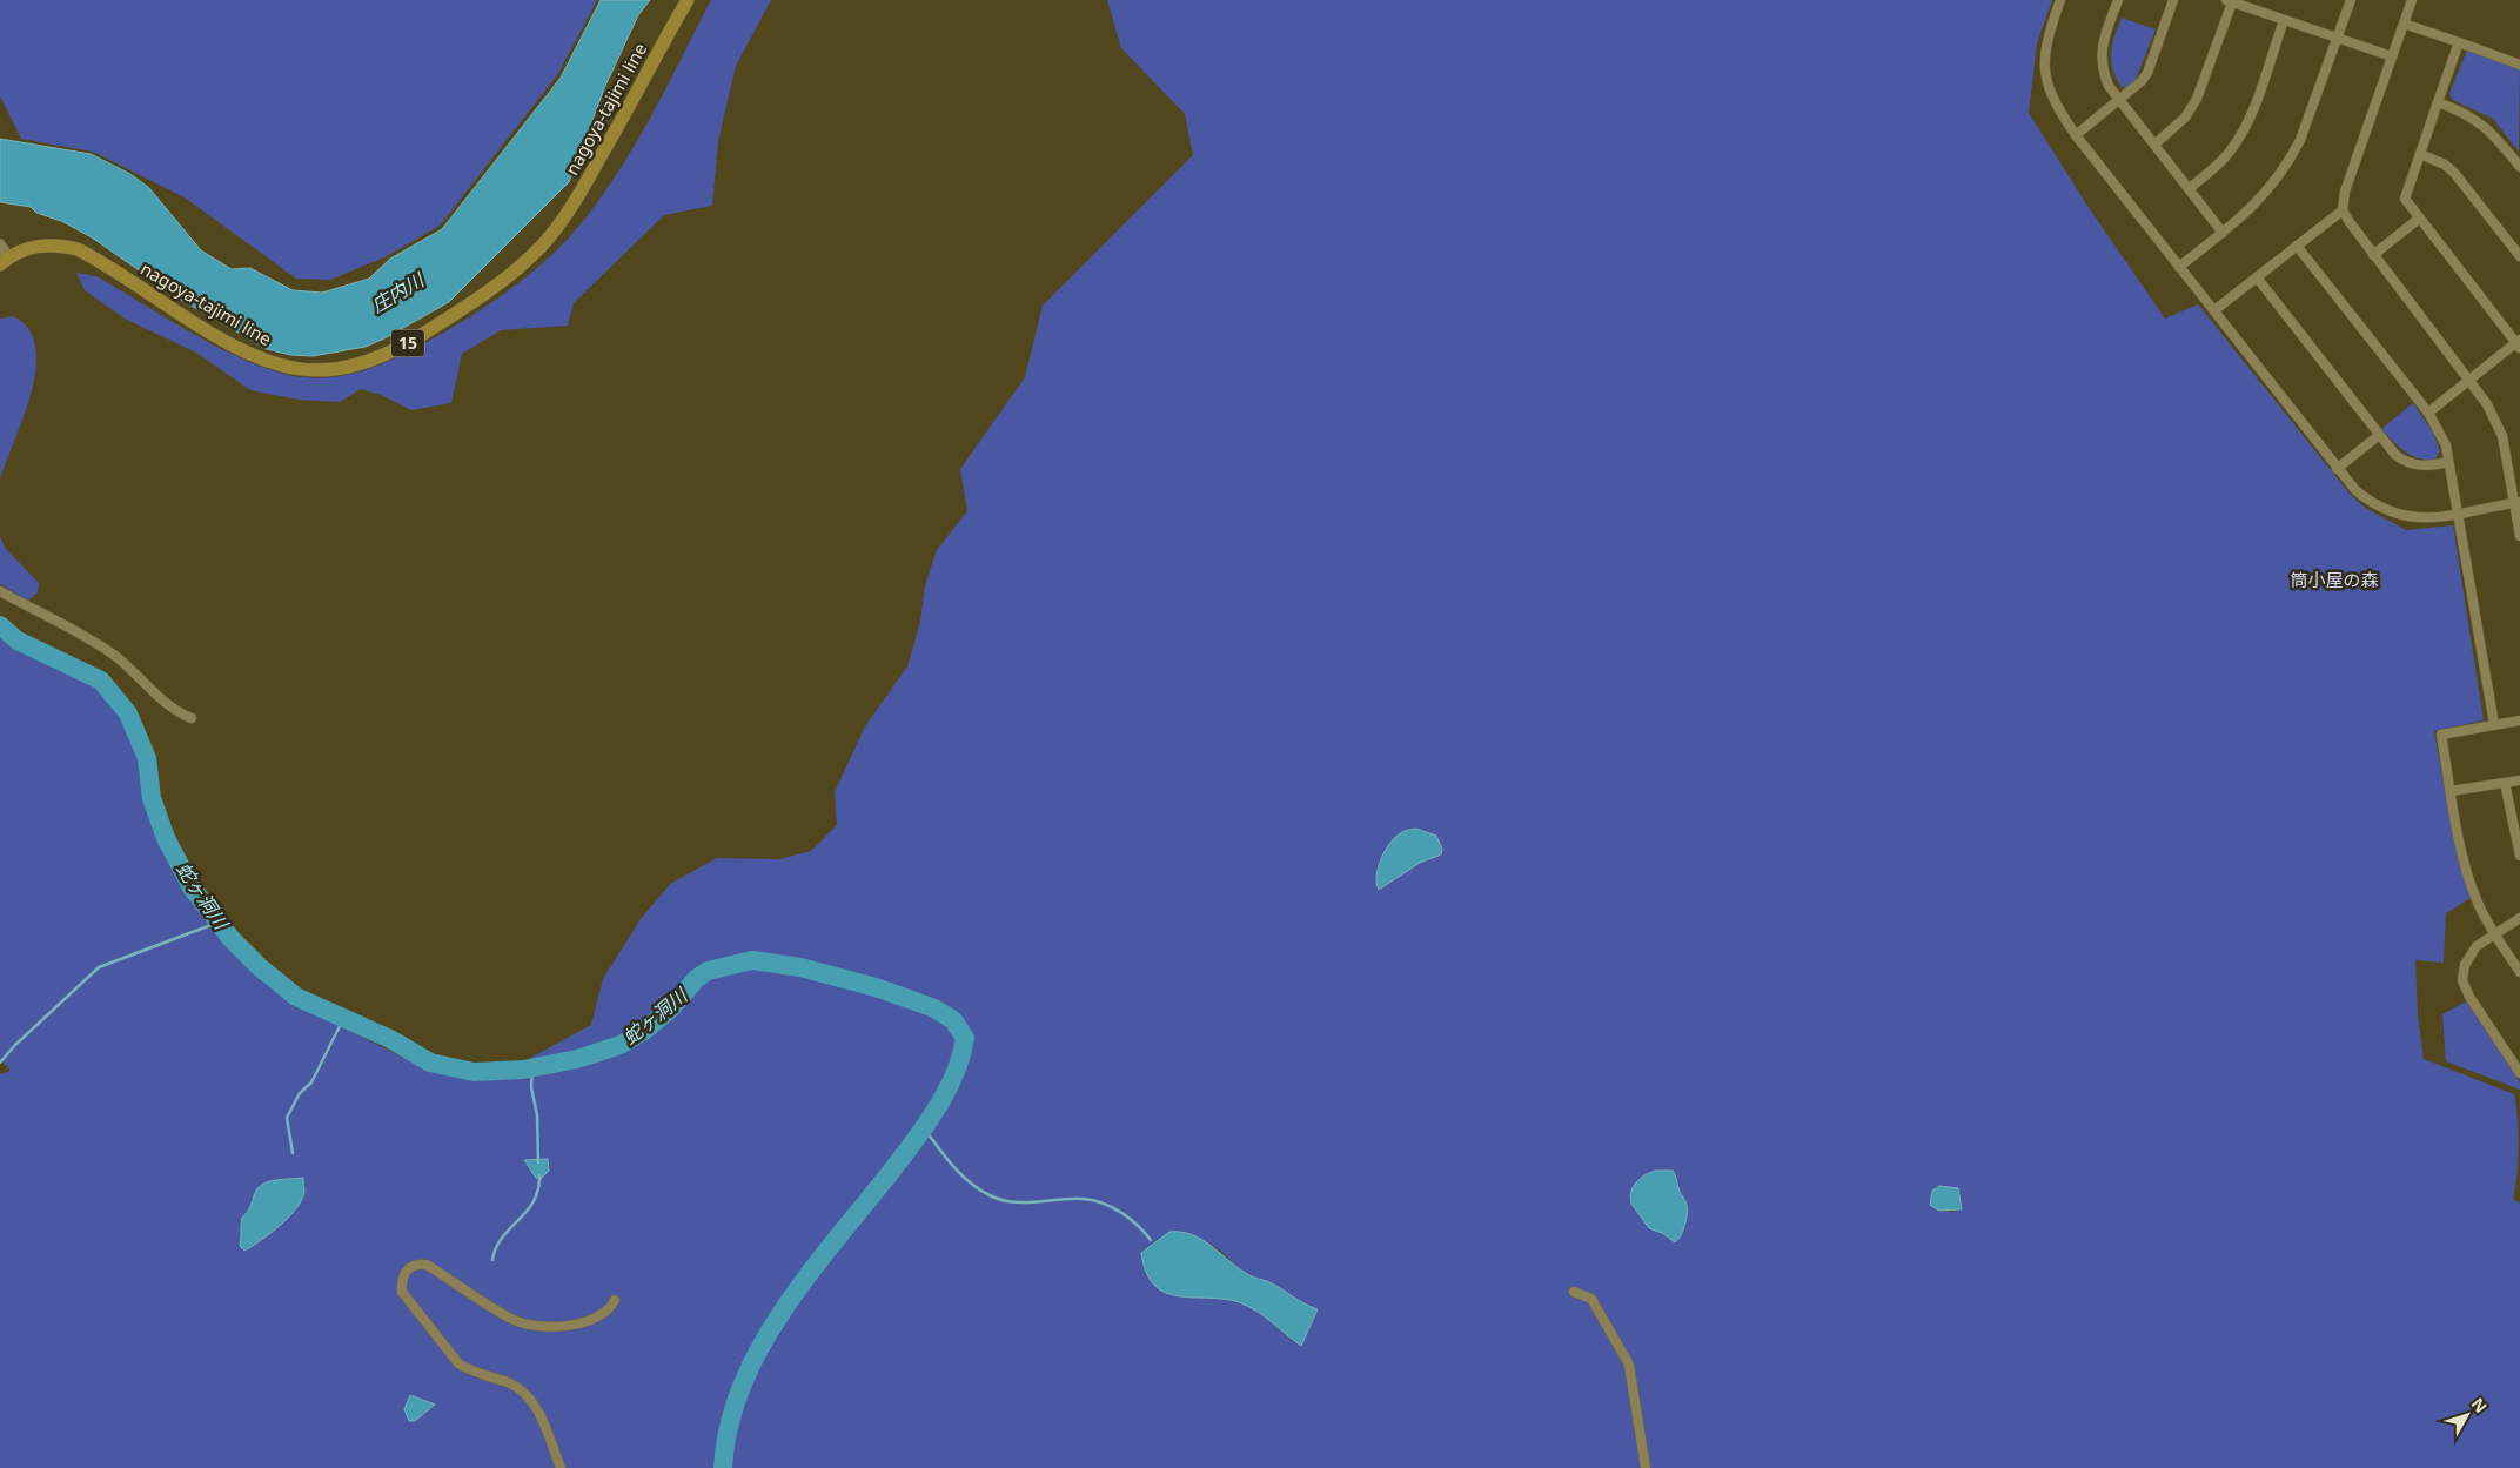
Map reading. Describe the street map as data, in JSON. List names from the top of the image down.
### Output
{
  "streets": {
    "main road": ["nagoya-tajimi line", "15"]
  },
  "water": ["庄内川", "蛇ヶ洞川"],
  "parks": ["筒小屋の森"],
  "north": "top right"
}
